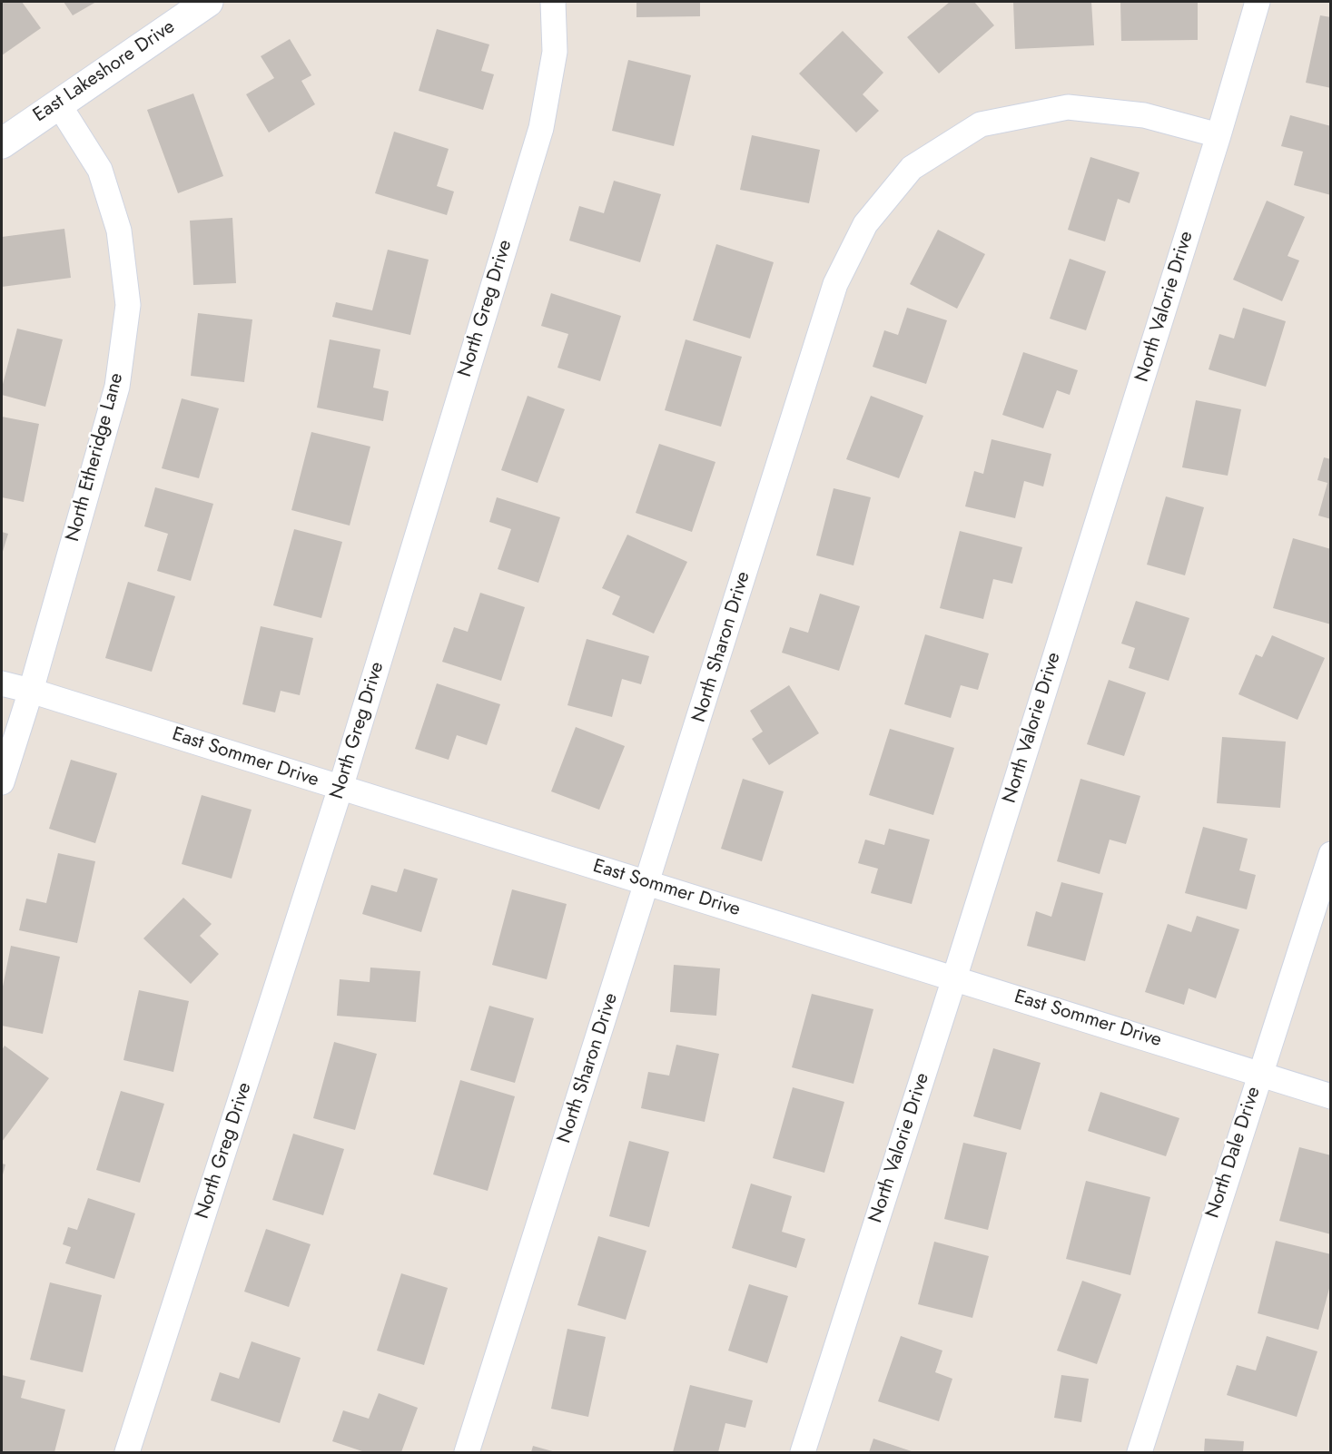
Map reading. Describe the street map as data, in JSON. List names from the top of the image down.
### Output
{
  "streets": {
    "main road": ["East Lakeshore Drive"],
    "street": [
      "North Valorie Drive",
      "North Greg Drive",
      "North Etheridge Lane",
      "North Sharon Drive",
      "East Sommer Drive",
      "North Dale Drive"
    ]
  },
  "crossings": [
    ["East Lakeshore Drive", "North Etheridge Lane"],
    ["North Valorie Drive", "North Sharon Drive"],
    ["North Valorie Drive", "East Sommer Drive"],
    ["North Greg Drive", "East Sommer Drive"],
    ["North Etheridge Lane", "East Sommer Drive"],
    ["North Sharon Drive", "East Sommer Drive"],
    ["East Sommer Drive", "North Dale Drive"]
  ]
}
